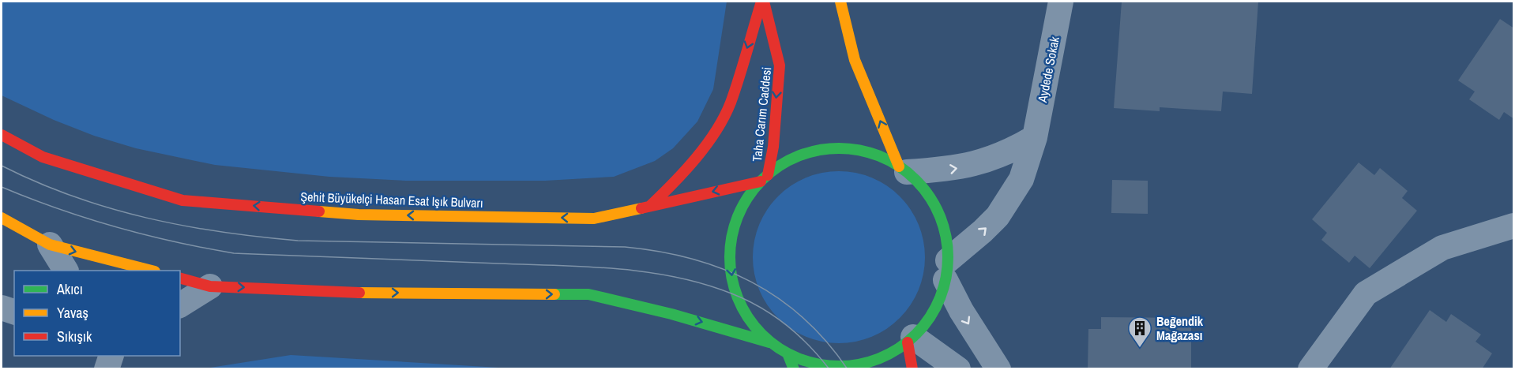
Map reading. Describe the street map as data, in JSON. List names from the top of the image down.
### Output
{
  "streets": {
    "main road": ["Taha Carım Caddesi", "Şehit Büyükelçi Hasan Esat Işık Bulvarı"],
    "street": ["Aydede Sokak"]
  },
  "crossings": [
    ["Taha Carım Caddesi", "Şehit Büyükelçi Hasan Esat Işık Bulvarı"]
  ],
  "one_way": ["Aydede Sokak"],
  "places": {
    "building": ["Beğendik Mağazası"]
  },
  "legend": ["Akıcı", "Yavaş", "Sıkışık"]
}
